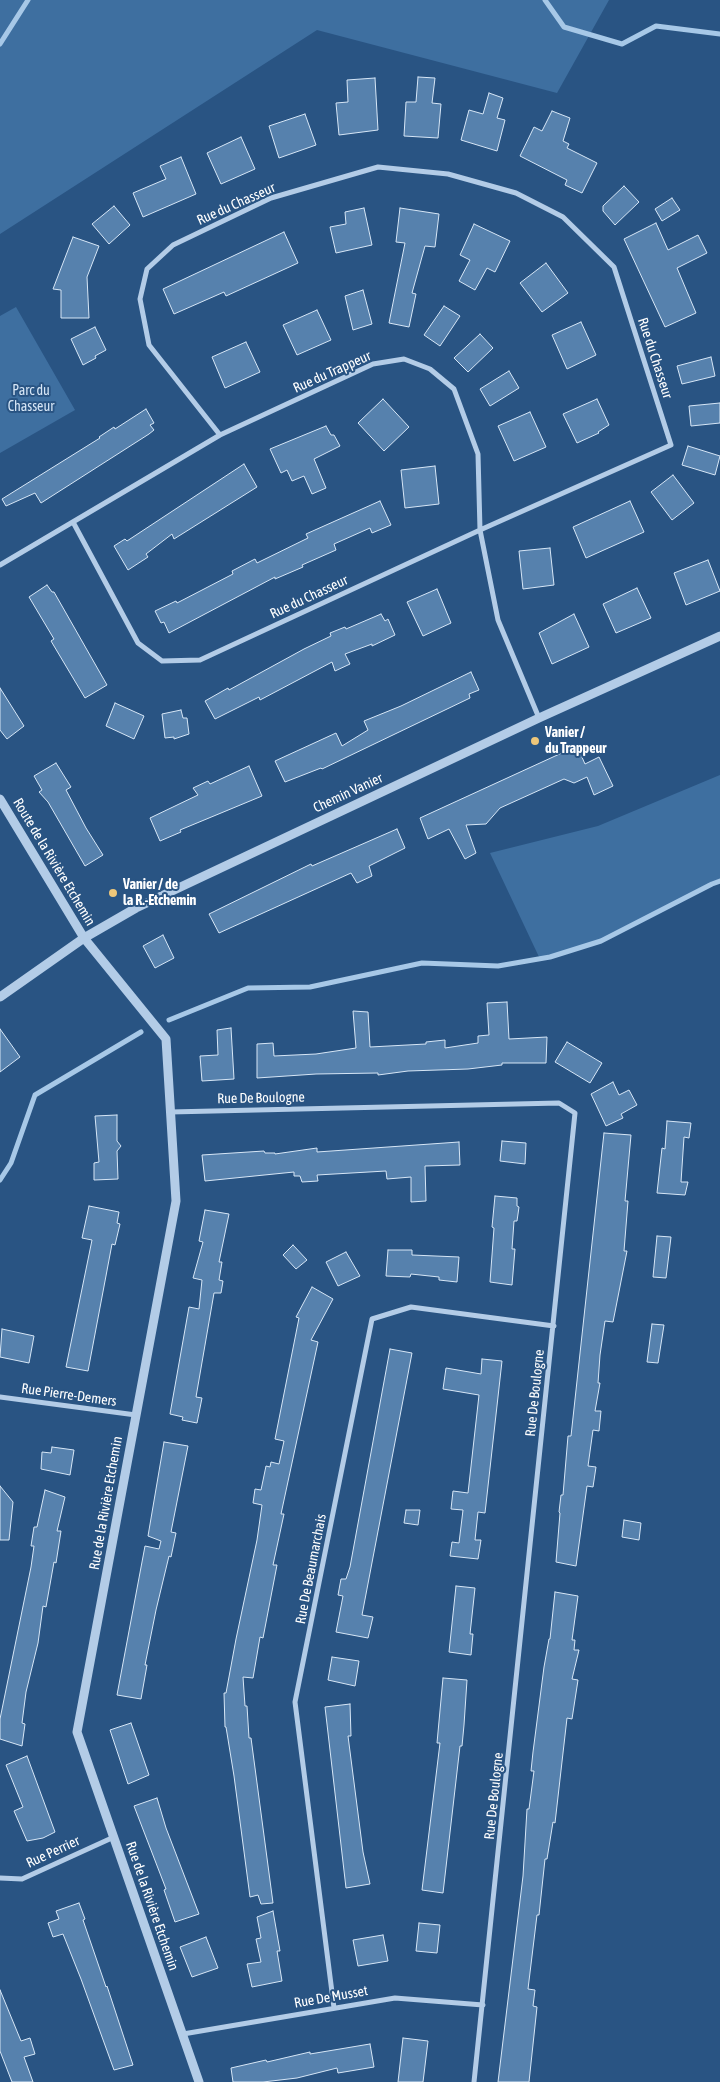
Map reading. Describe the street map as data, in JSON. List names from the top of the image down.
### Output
{
  "streets": {
    "street": [
      "Rue du Chasseur",
      "Rue du Trappeur",
      "Chemin Vanier",
      "Route de la Rivière Etchemin",
      "Rue De Boulogne",
      "Rue Pierre-Demers",
      "Rue de la Rivière Etchemin",
      "Rue De Beaumarchais",
      "Rue Perrier",
      "Rue De Musset"
    ]
  },
  "crossings": [
    ["Rue du Chasseur", "Rue du Trappeur"],
    ["Rue du Trappeur", "Chemin Vanier"],
    ["Chemin Vanier", "Route de la Rivière Etchemin"],
    ["Chemin Vanier", "Rue de la Rivière Etchemin"],
    ["Route de la Rivière Etchemin", "Rue de la Rivière Etchemin"],
    ["Rue De Boulogne", "Rue de la Rivière Etchemin"],
    ["Rue De Boulogne", "Rue De Beaumarchais"],
    ["Rue De Boulogne", "Rue De Musset"],
    ["Rue Pierre-Demers", "Rue de la Rivière Etchemin"],
    ["Rue de la Rivière Etchemin", "Rue Perrier"],
    ["Rue de la Rivière Etchemin", "Rue De Musset"],
    ["Rue De Beaumarchais", "Rue De Musset"]
  ],
  "parks": ["Parc du Chasseur"],
  "places": ["Vanier / du Trappeur", "Vanier / de la R.-Etchemin"]
}
